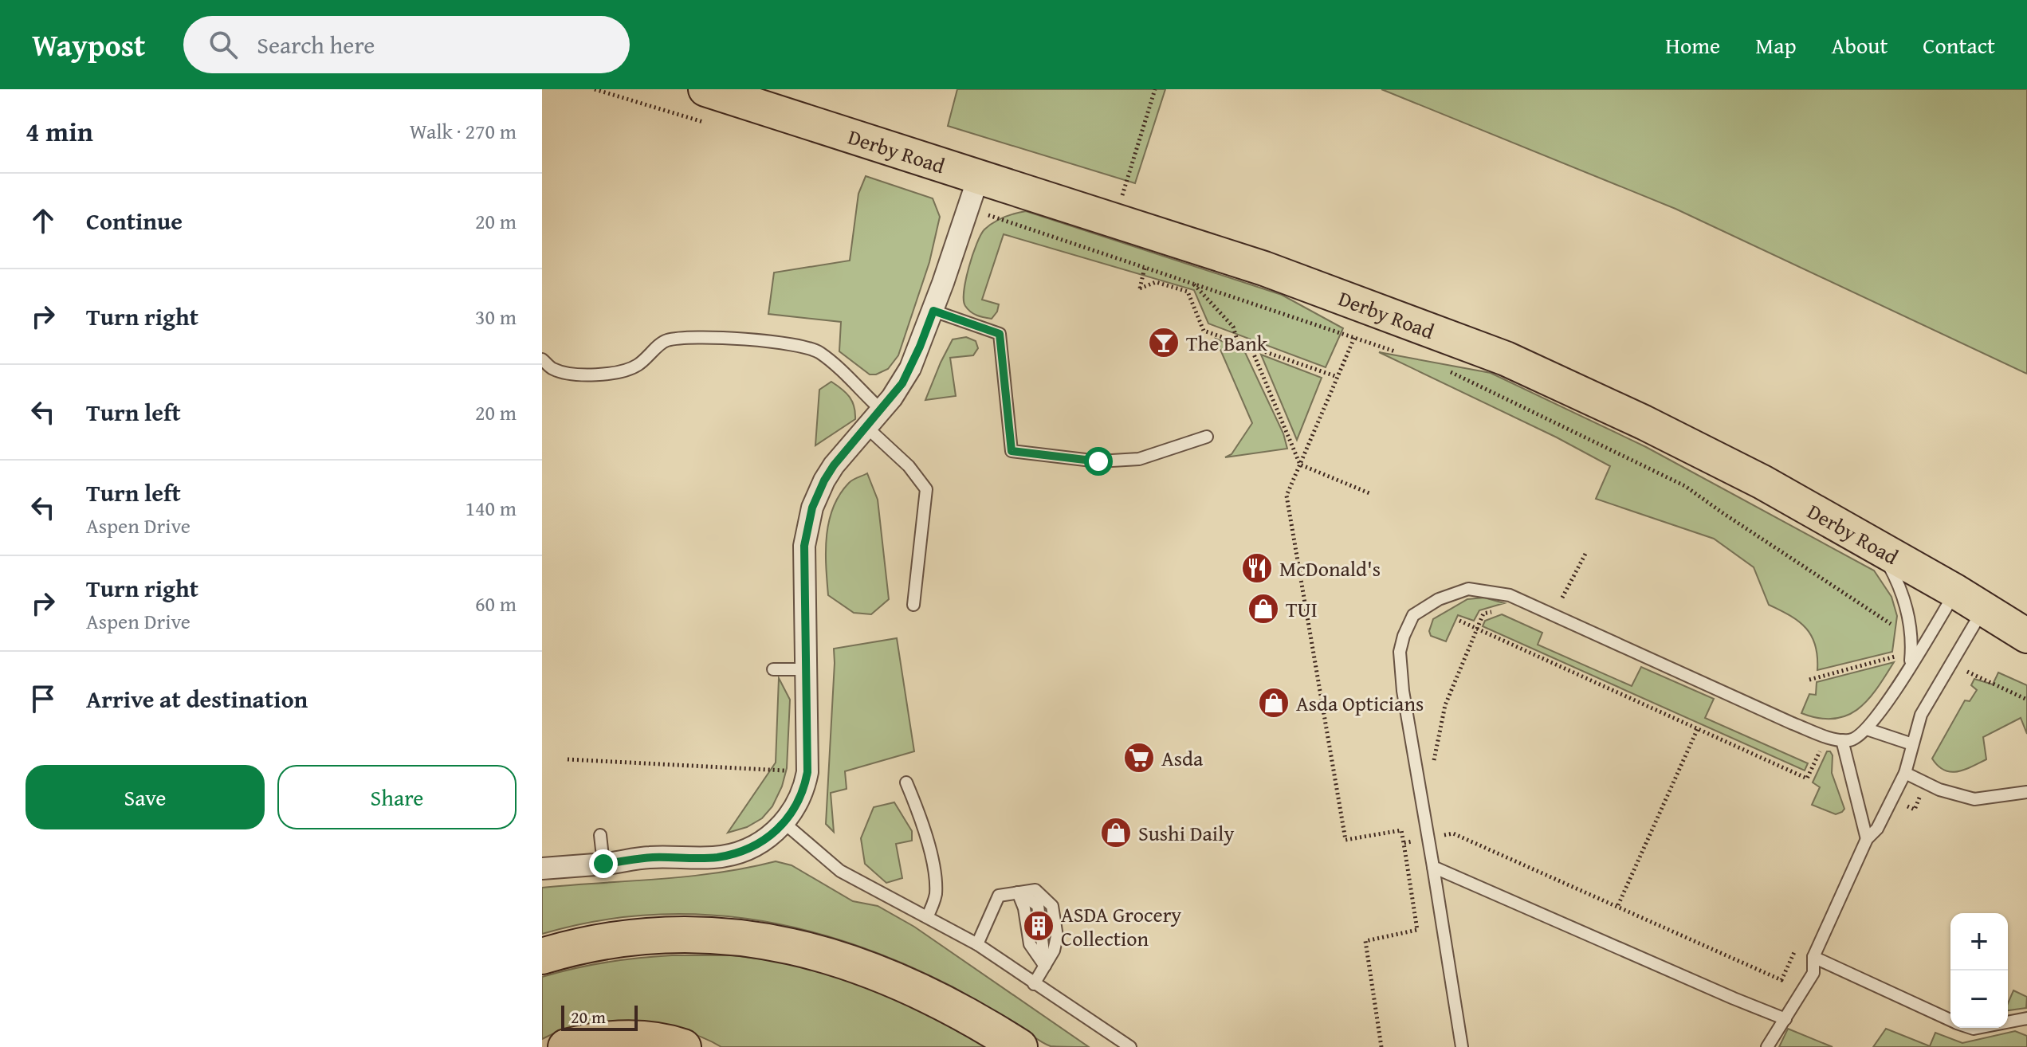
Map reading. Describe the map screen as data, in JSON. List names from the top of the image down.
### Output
{
  "streets": {
    "main road": ["Derby Road"]
  },
  "places": {
    "bar": ["The Bank"],
    "restaurant": ["McDonald's"],
    "shop": ["TUI", "Asda Opticians", "Sushi Daily"],
    "supermarket": ["Asda"],
    "building": ["ASDA Grocery Collection"]
  },
  "scale_bar": "20 m",
  "page": {
    "header": "Waypost",
    "search": "Search here",
    "nav": [
      "Home",
      "Map",
      "About",
      "Contact"
    ],
    "heading": ["4 min", "Walk · 270 m"],
    "list": [
      ["Continue", "20 m"],
      ["Turn right", "30 m"],
      ["Turn left", "20 m"],
      ["Turn left", "Aspen Drive", "140 m"],
      ["Turn right", "Aspen Drive", "60 m"],
      "Arrive at destination"
    ],
    "buttons": ["Save", "Share"],
    "map_buttons": ["+", "−"],
    "scale": "20 m"
  }
}
